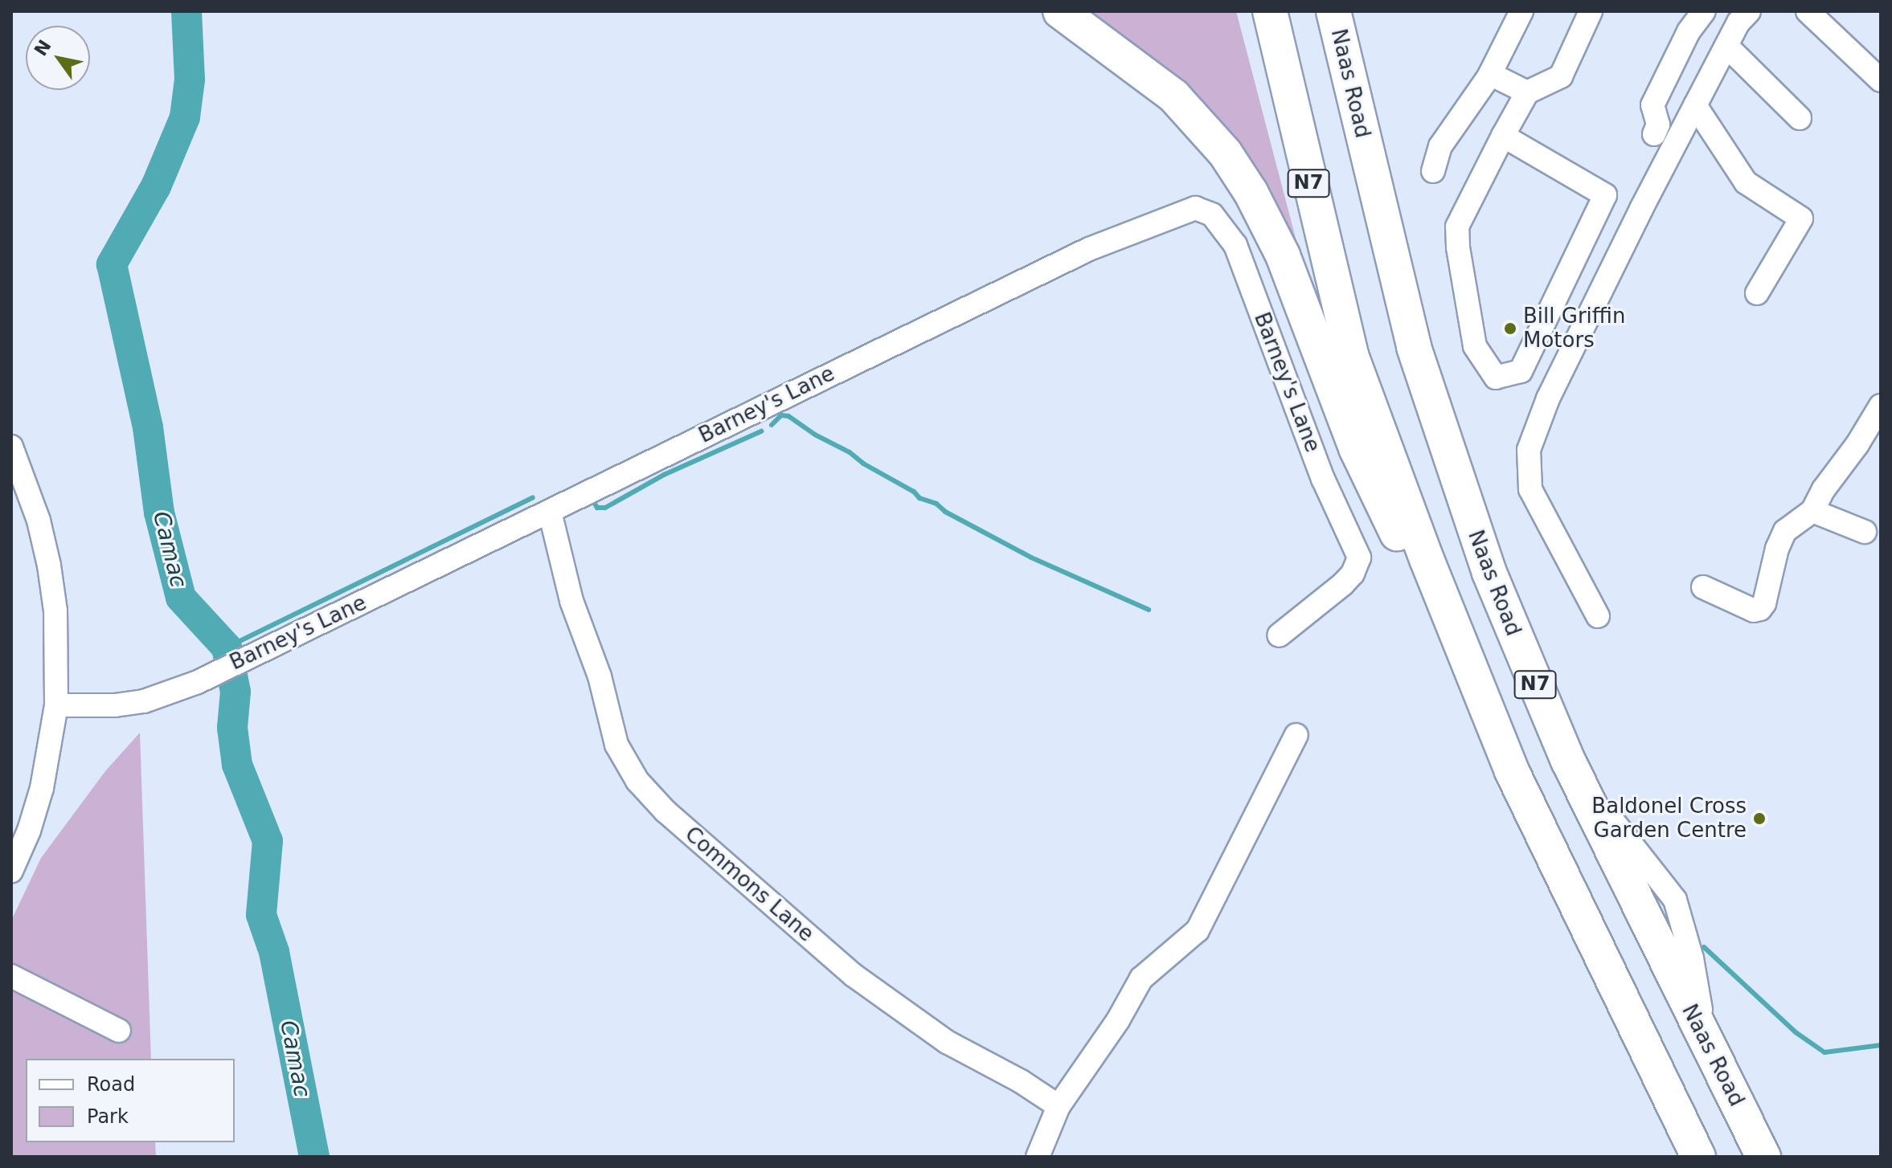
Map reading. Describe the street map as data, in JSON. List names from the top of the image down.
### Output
{
  "streets": {
    "highway": ["Naas Road", "N7"],
    "street": ["Barney's Lane", "Commons Lane"]
  },
  "crossings": [
    ["Naas Road", "N7"],
    ["Barney's Lane", "Commons Lane"]
  ],
  "water": ["Camac"],
  "places": ["Bill Griffin Motors", "Baldonel Cross Garden Centre"],
  "legend": ["Road", "Park"],
  "north": "top left"
}
